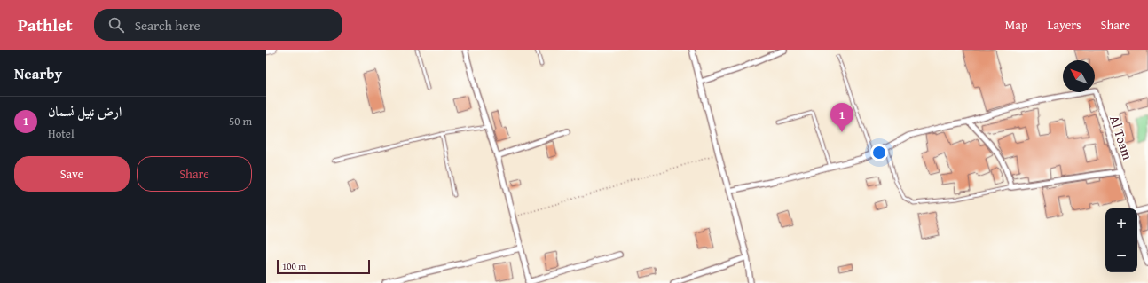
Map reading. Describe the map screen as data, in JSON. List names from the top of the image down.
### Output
{
  "streets": {
    "street": ["Al Toam"]
  },
  "scale_bar": "100 m",
  "north": "top left",
  "page": {
    "header": "Pathlet",
    "search": "Search here",
    "nav": ["Map", "Layers", "Share"],
    "heading": "Nearby",
    "list": [
      {
        "mark": "1",
        "name": "ارض نبيل نسمان",
        "note": "Hotel",
        "value": "50 m"
      }
    ],
    "pins": "1",
    "buttons": ["Save", "Share"],
    "map_buttons": ["+", "−"],
    "scale": "100 m"
  }
}
